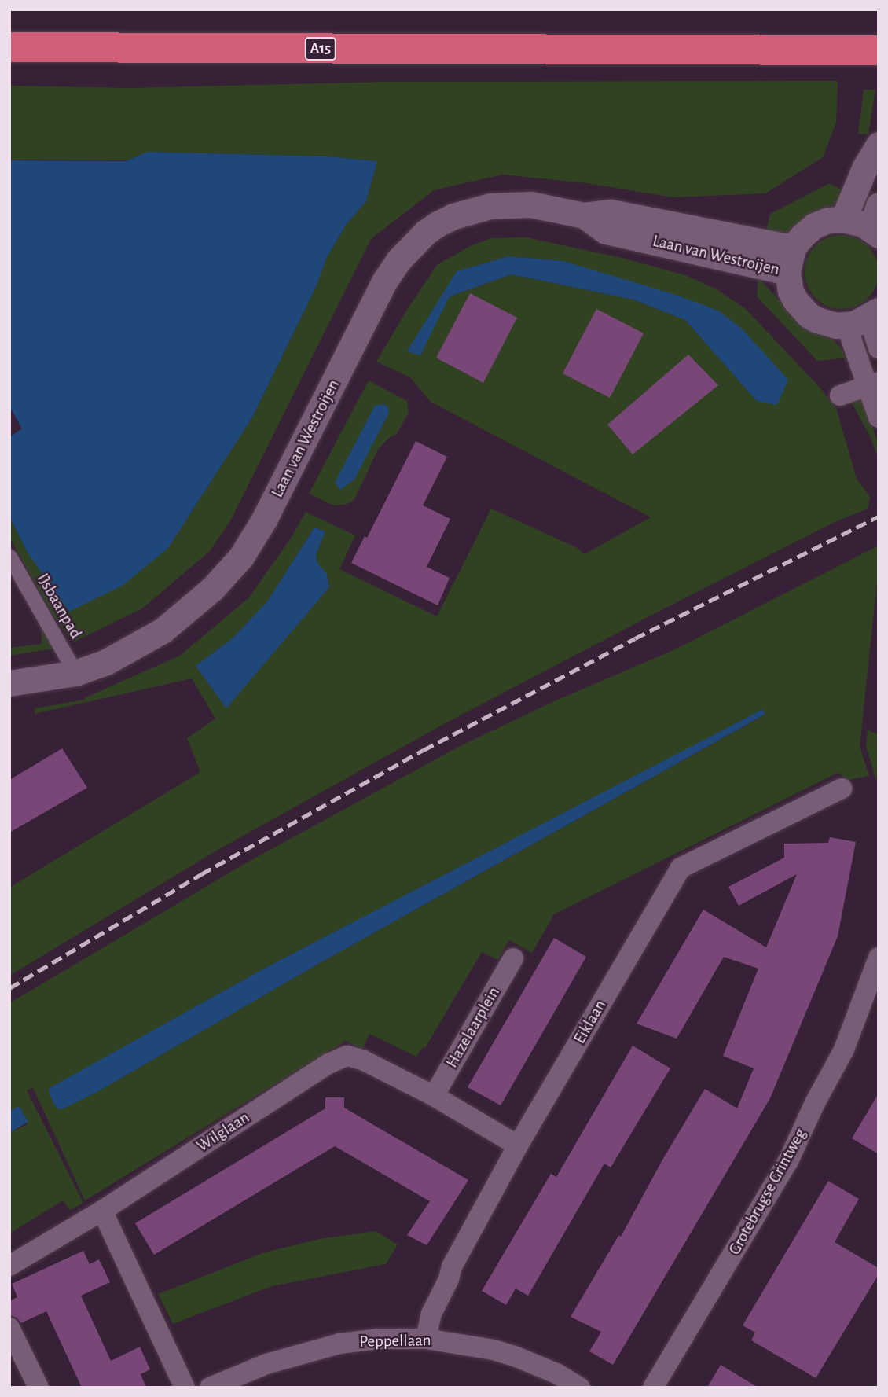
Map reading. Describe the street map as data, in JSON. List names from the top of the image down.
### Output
{
  "streets": {
    "highway": ["A15"],
    "street": [
      "Laan van Westroijen",
      "IJsbaanpad",
      "Eiklaan",
      "Hazelaarplein",
      "Wilglaan",
      "Grotebrugse Grintweg",
      "Peppellaan"
    ]
  },
  "crossings": [
    ["Laan van Westroijen", "IJsbaanpad"],
    ["Eiklaan", "Wilglaan"],
    ["Eiklaan", "Peppellaan"],
    ["Hazelaarplein", "Wilglaan"]
  ]
}
